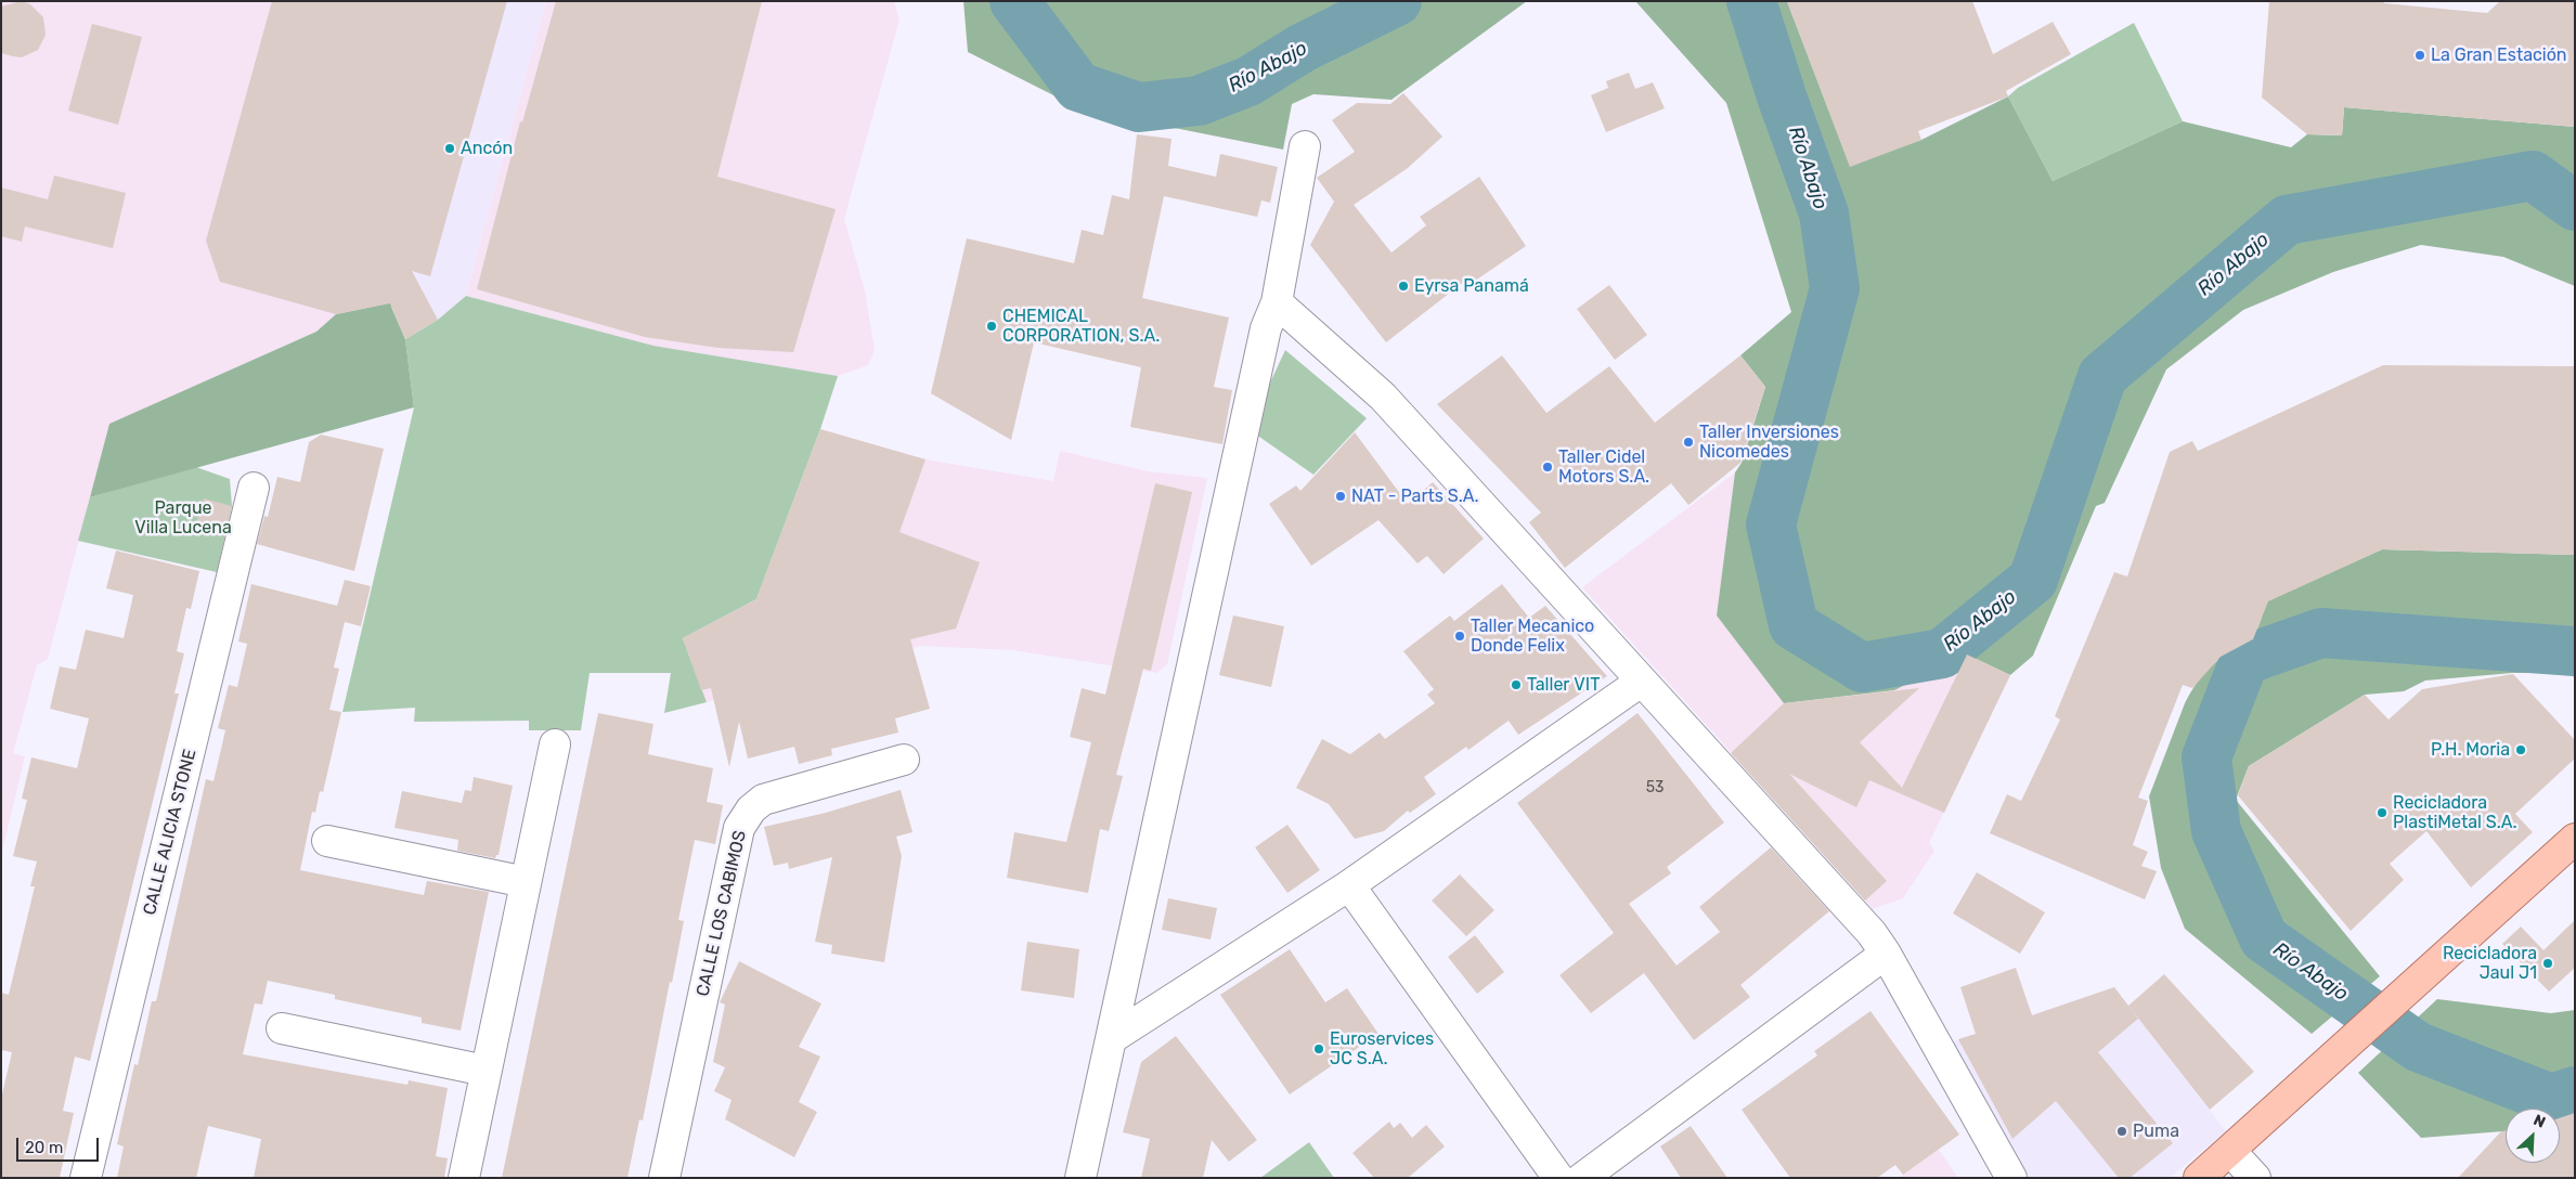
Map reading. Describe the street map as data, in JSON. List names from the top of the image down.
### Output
{
  "streets": {
    "street": ["CALLE ALICIA STONE", "CALLE LOS CABIMOS"]
  },
  "water": ["Río Abajo"],
  "parks": ["Parque Villa Lucena"],
  "places": [
    "La Gran Estación",
    "Ancón",
    "Eyrsa Panamá",
    "CHEMICAL CORPORATION, S.A.",
    "Taller Inversiones Nicomedes",
    "Taller Cidel Motors S.A.",
    "NAT - Parts S.A.",
    "Taller Mecanico Donde Felix",
    "Taller VIT",
    "P.H. Moria",
    "Recicladora PlastiMetal S.A.",
    "Recicladora Jaul J1",
    "Euroservices JC S.A.",
    "Puma"
  ],
  "house_numbers": ["53"],
  "scale_bar": "20 m",
  "north": "top right"
}
